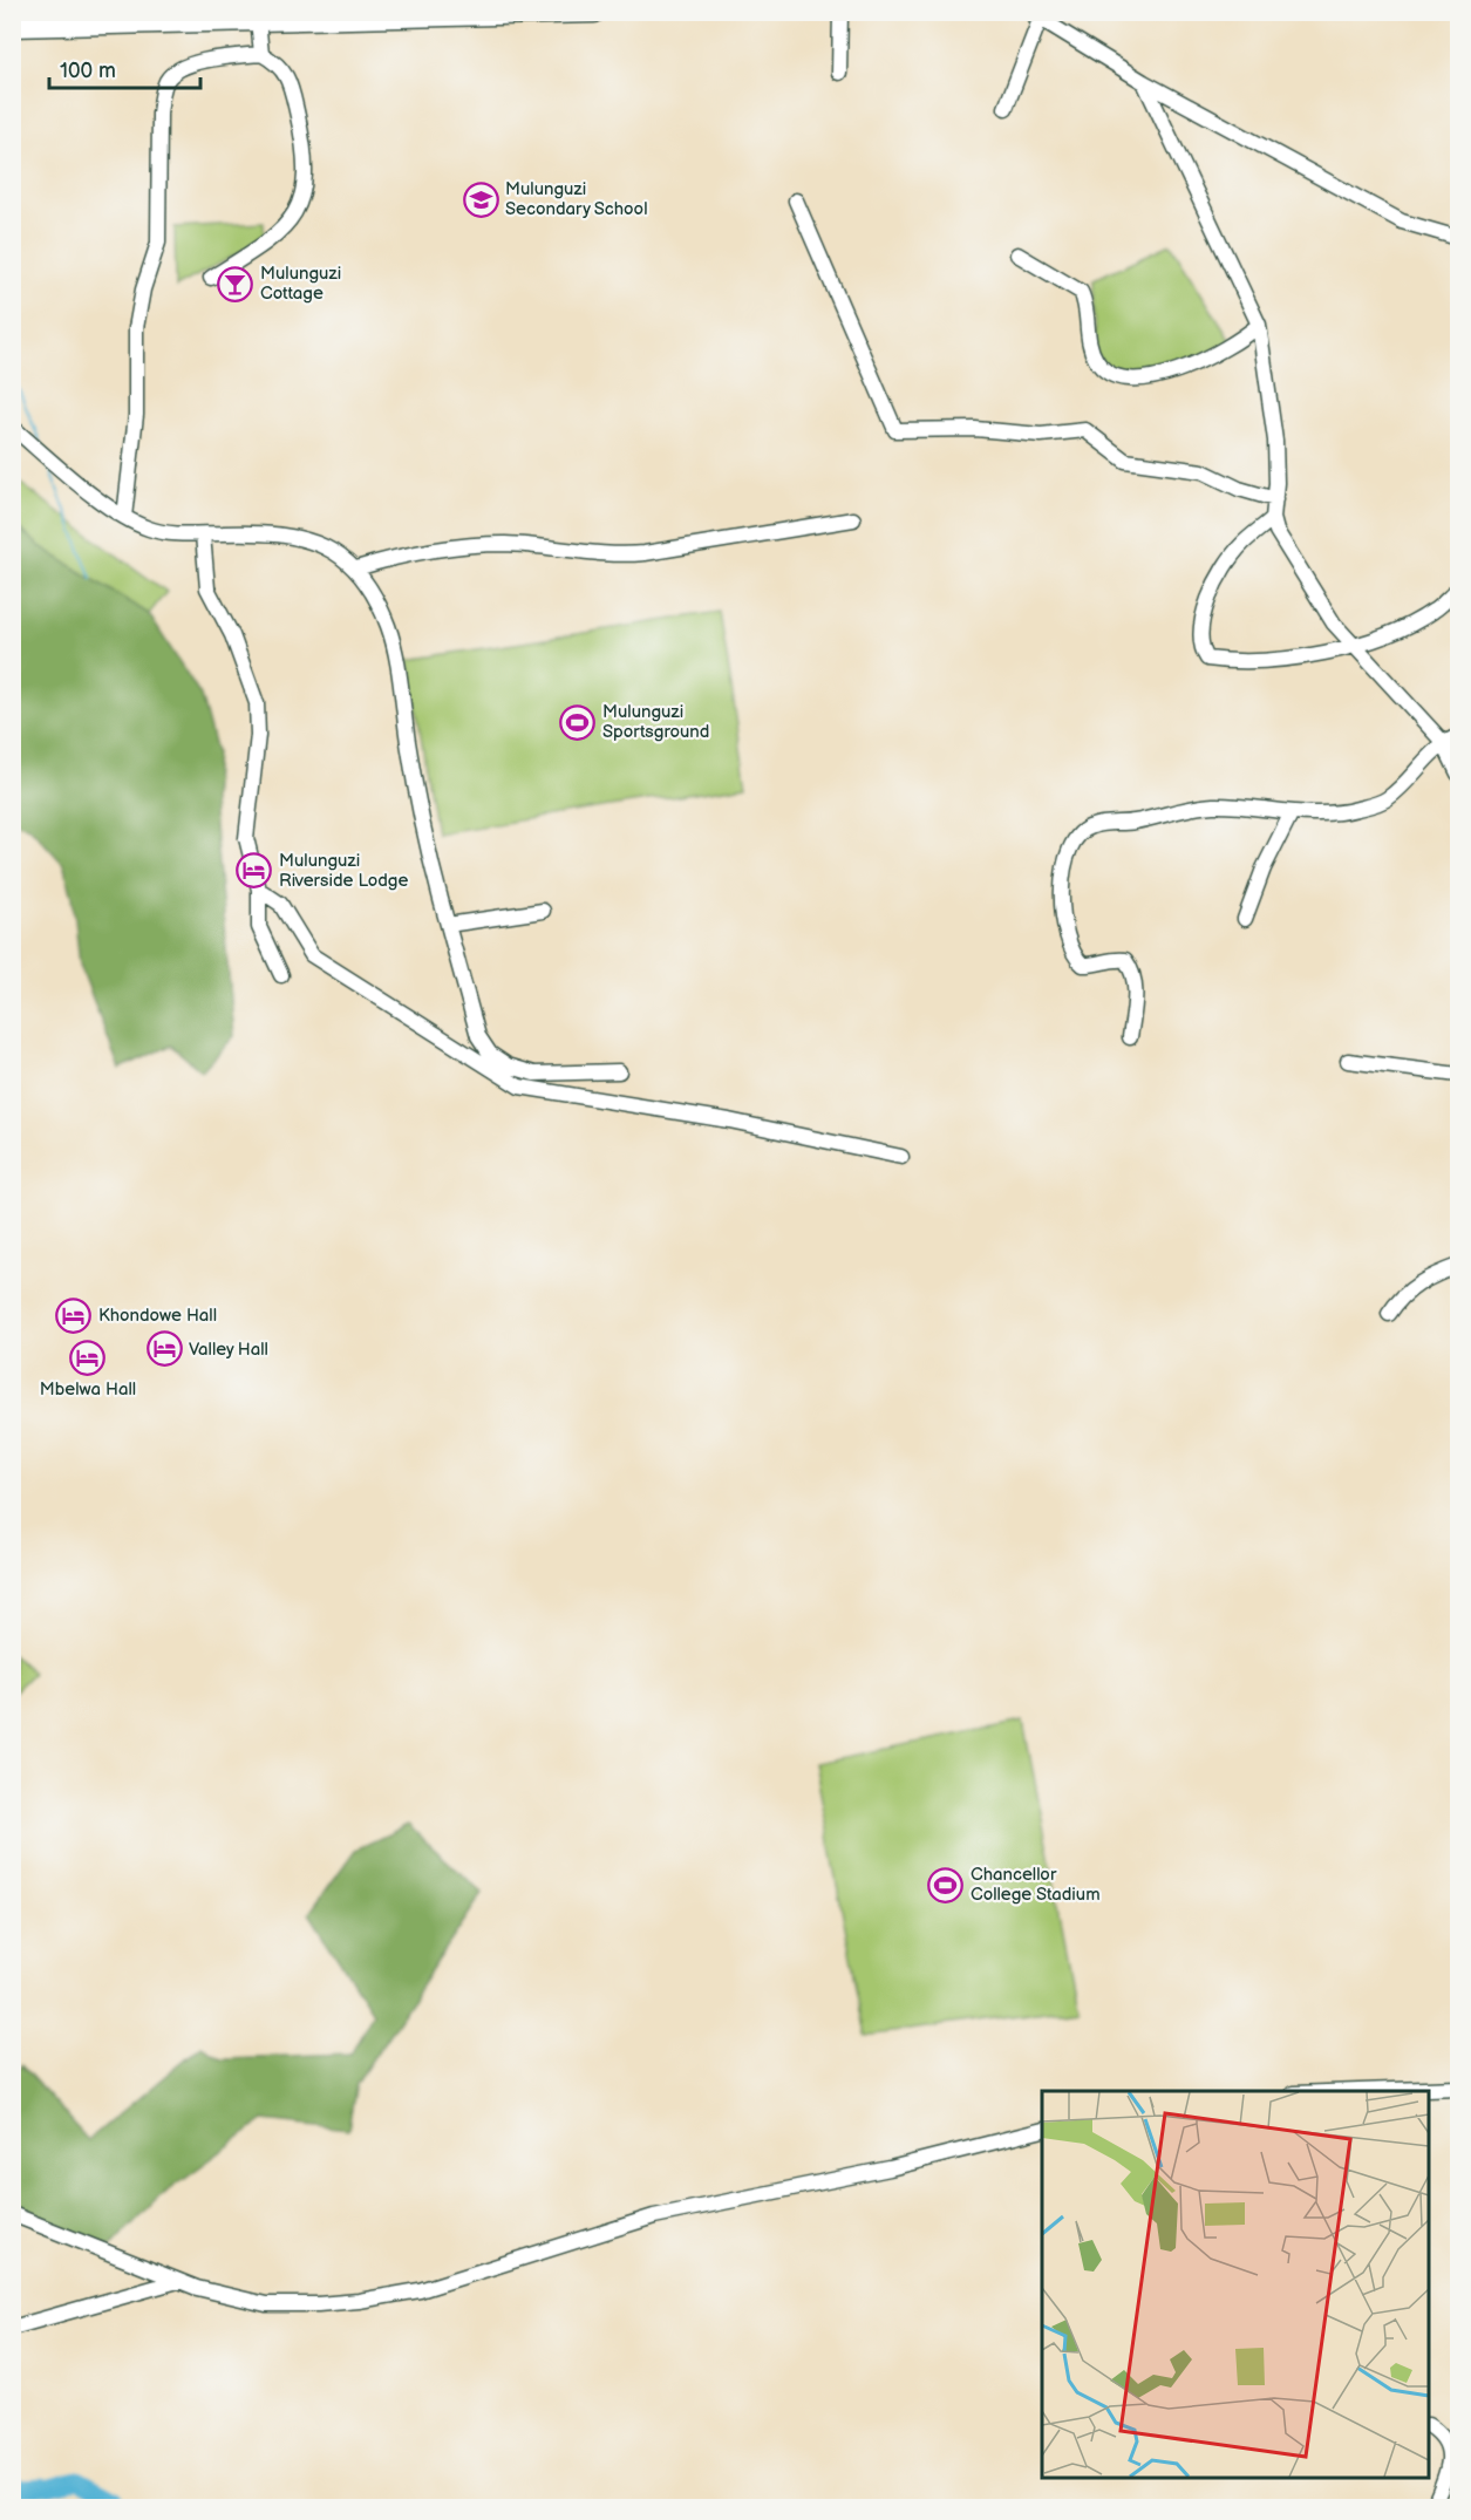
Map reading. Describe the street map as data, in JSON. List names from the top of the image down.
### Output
{
  "places": {
    "school or university": ["Mulunguzi Secondary School"],
    "bar": ["Mulunguzi Cottage"],
    "sports": ["Mulunguzi Sportsground", "Chancellor College Stadium"],
    "hotel": [
      "Mulunguzi Riverside Lodge",
      "Khondowe Hall",
      "Valley Hall",
      "Mbelwa Hall"
    ]
  },
  "scale_bar": "100 m"
}
